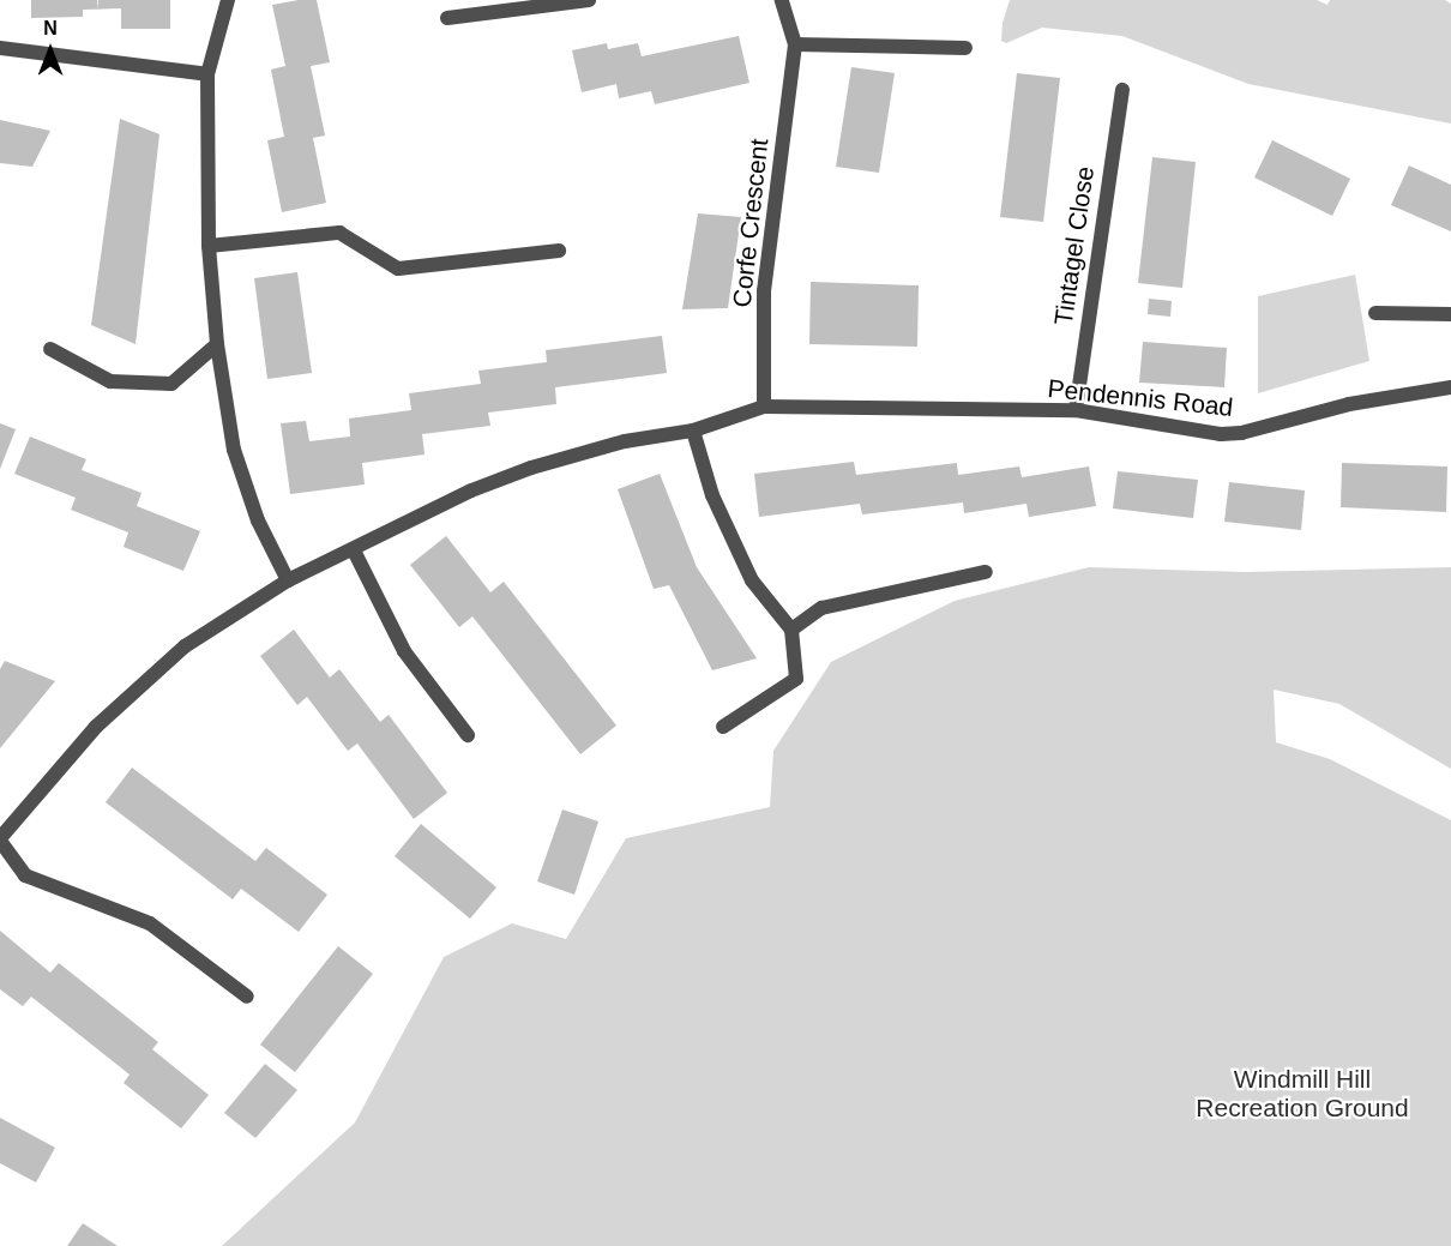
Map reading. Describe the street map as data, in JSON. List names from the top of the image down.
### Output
{
  "streets": {
    "street": ["Corfe Crescent", "Tintagel Close", "Pendennis Road"]
  },
  "crossings": [
    ["Corfe Crescent", "Pendennis Road"],
    ["Tintagel Close", "Pendennis Road"]
  ],
  "parks": ["Windmill Hill Recreation Ground"],
  "north": "top"
}
